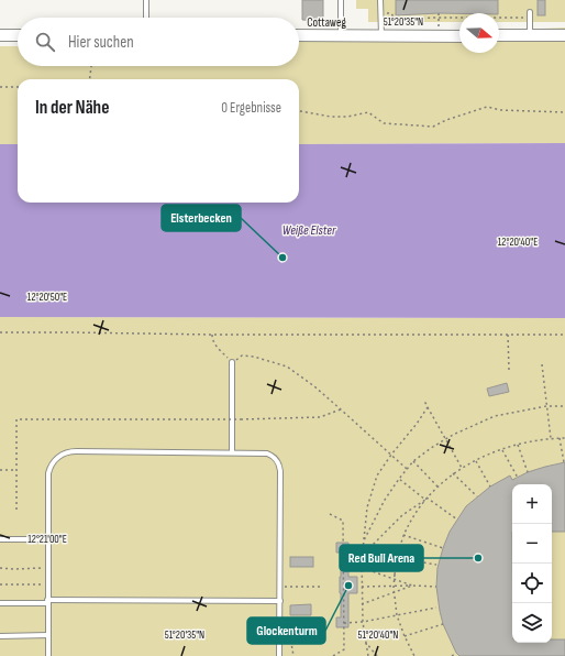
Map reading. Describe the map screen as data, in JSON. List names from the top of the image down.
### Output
{
  "streets": {
    "street": ["Cottaweg"]
  },
  "water": ["Weiße Elster"],
  "places": ["Elsterbecken", "Red Bull Arena", "Glockenturm"],
  "north": "right",
  "page": {
    "search": "Hier suchen",
    "heading": ["In der Nähe", "0 Ergebnisse"],
    "map_buttons": ["+", "−"]
  },
  "coordinates": [
    "51°20'35\"N",
    "12°20'40\"E",
    "12°20'50\"E",
    "12°21'00\"E",
    "51°20'40\"N"
  ]
}
